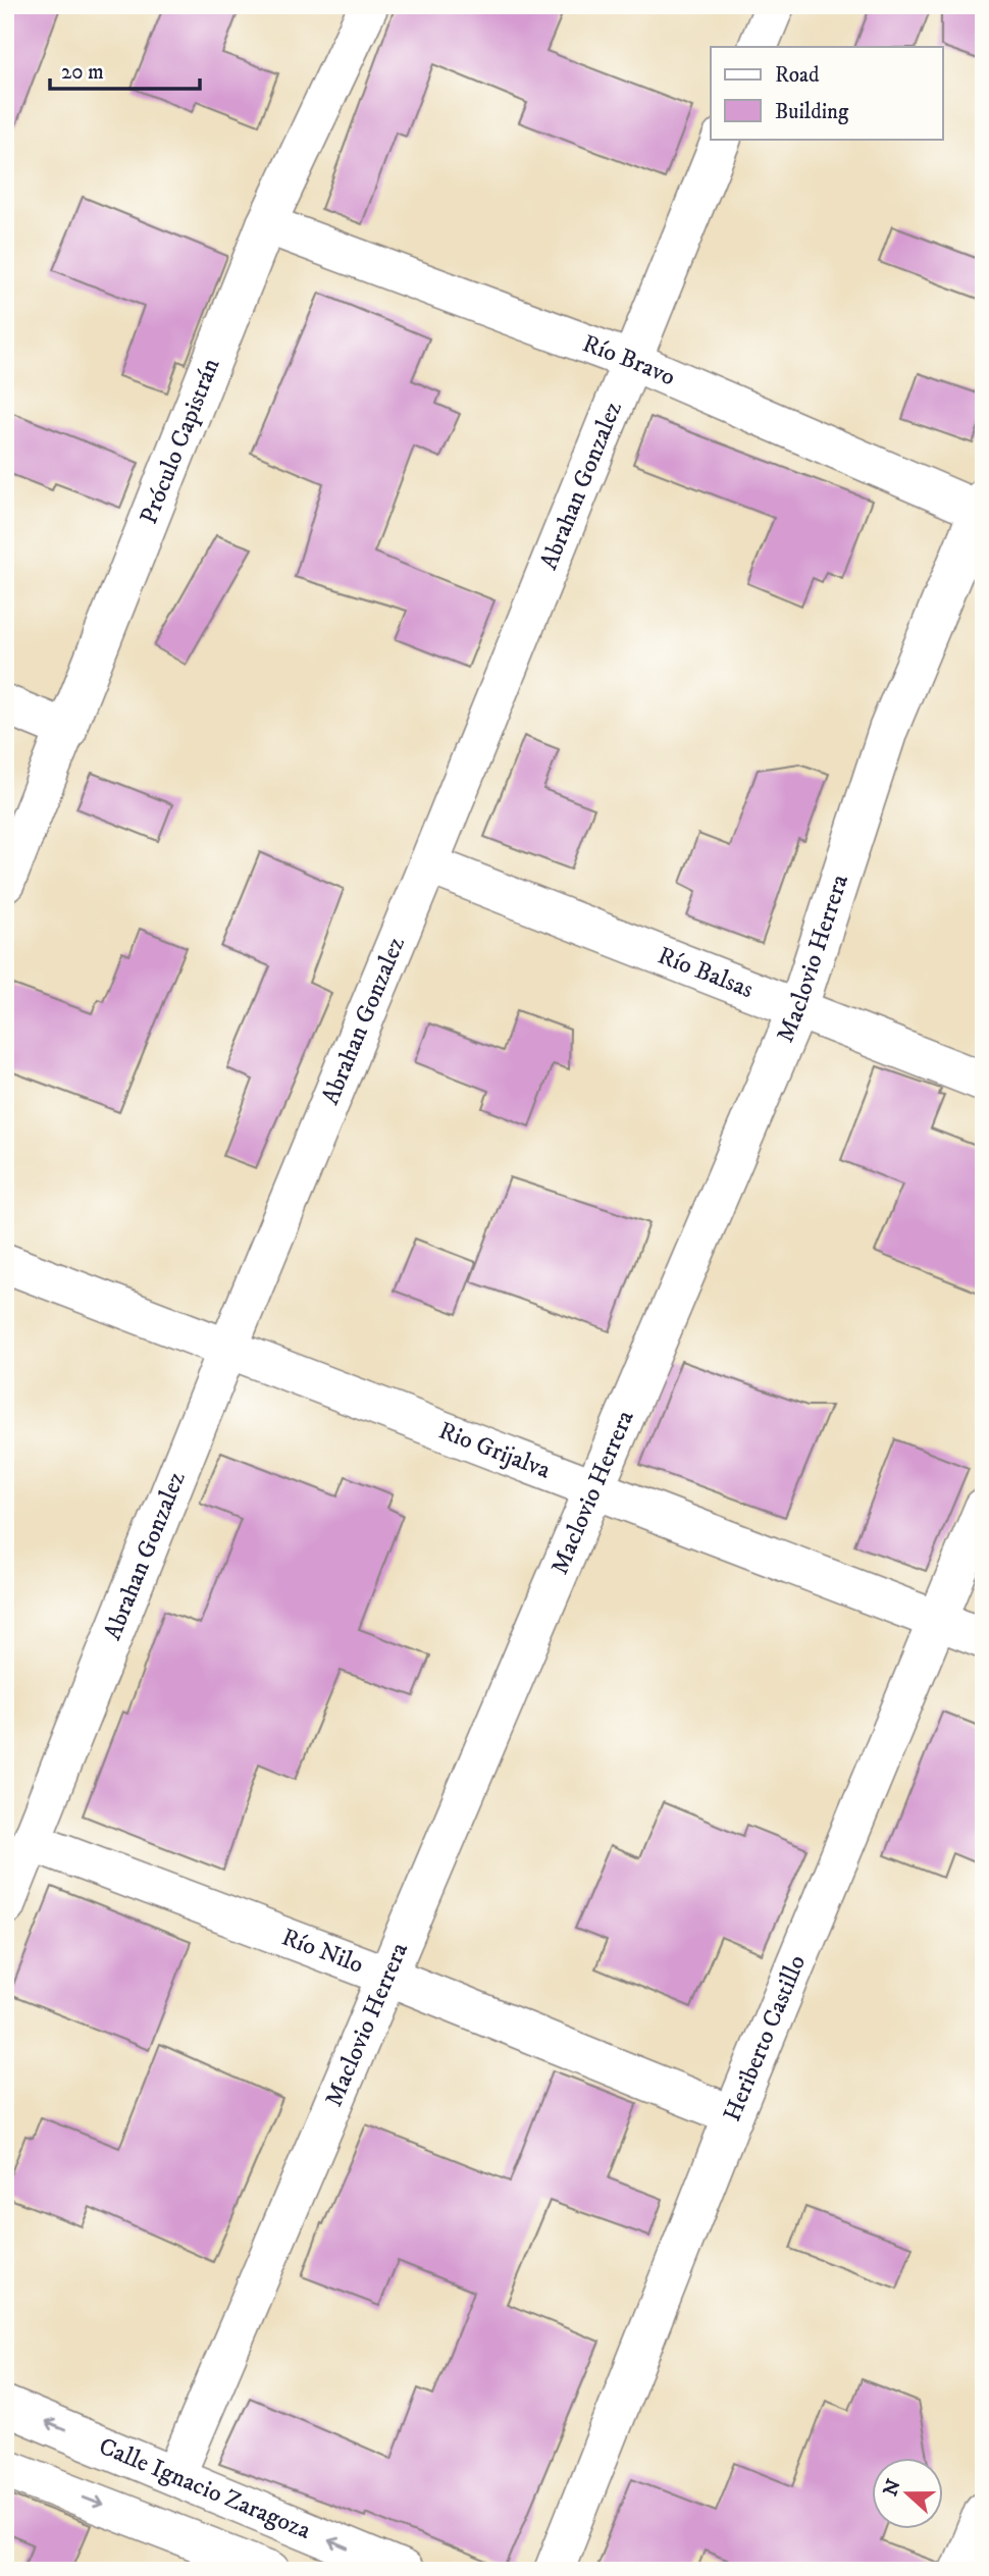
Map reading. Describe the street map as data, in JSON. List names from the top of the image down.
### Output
{
  "streets": {
    "street": [
      "Río Bravo",
      "Próculo Capistrán",
      "Abrahan Gonzalez",
      "Maclovio Herrera",
      "Río Balsas",
      "Rio Grijalva",
      "Río Nilo",
      "Heriberto Castillo",
      "Calle Ignacio Zaragoza"
    ]
  },
  "crossings": [
    ["Río Bravo", "Próculo Capistrán"],
    ["Río Bravo", "Abrahan Gonzalez"],
    ["Río Bravo", "Maclovio Herrera"],
    ["Abrahan Gonzalez", "Río Balsas"],
    ["Abrahan Gonzalez", "Rio Grijalva"],
    ["Abrahan Gonzalez", "Río Nilo"],
    ["Maclovio Herrera", "Río Balsas"],
    ["Maclovio Herrera", "Rio Grijalva"],
    ["Maclovio Herrera", "Río Nilo"],
    ["Maclovio Herrera", "Calle Ignacio Zaragoza"],
    ["Rio Grijalva", "Heriberto Castillo"],
    ["Río Nilo", "Heriberto Castillo"]
  ],
  "legend": ["Road", "Building"],
  "scale_bar": "20 m",
  "north": "left"
}
